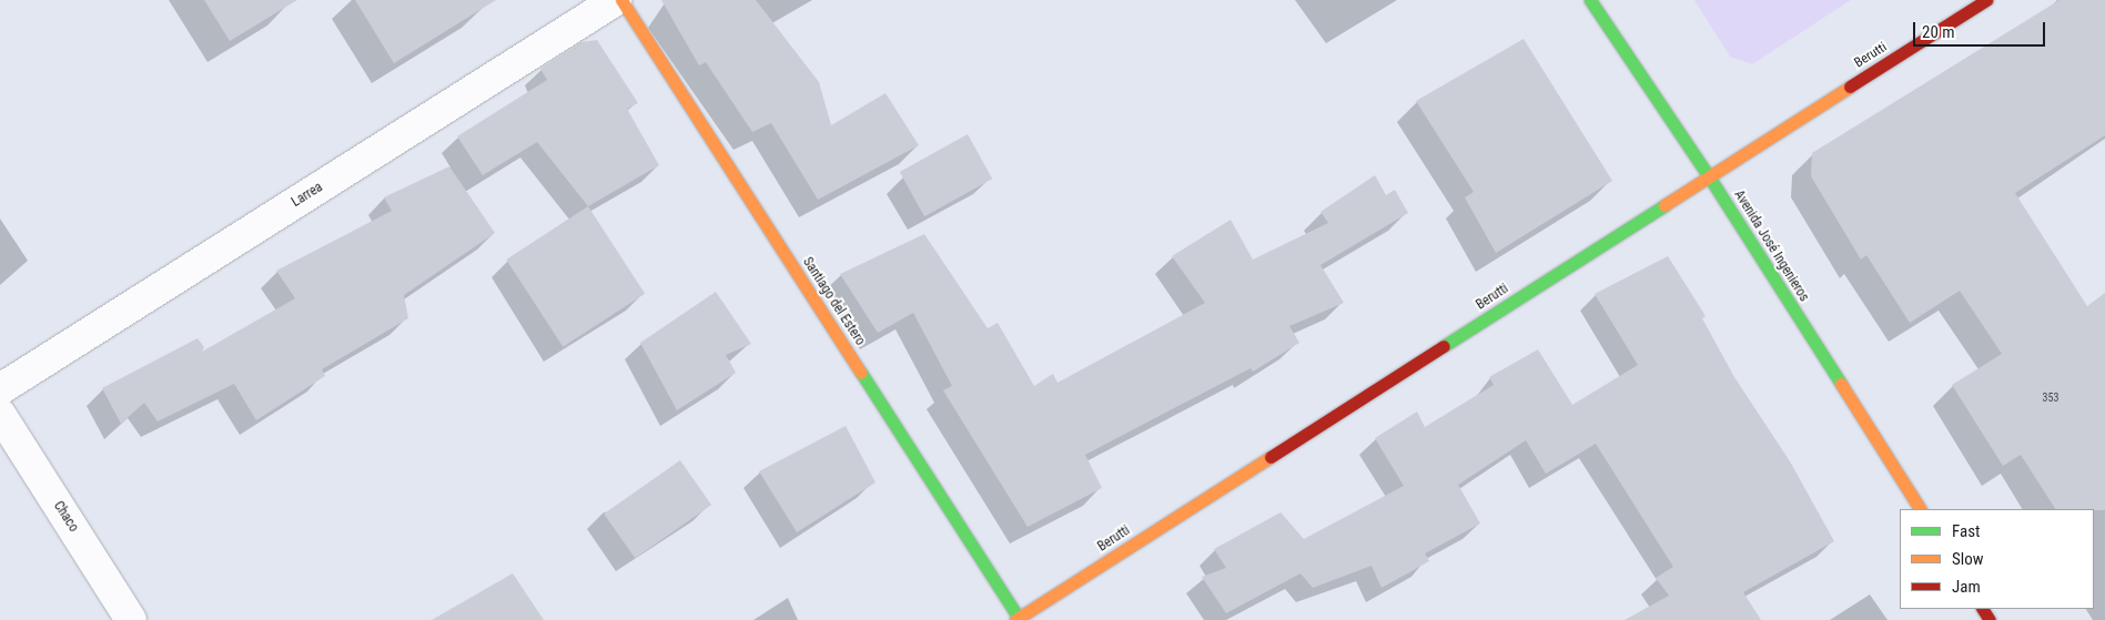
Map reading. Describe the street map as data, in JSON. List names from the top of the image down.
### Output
{
  "streets": {
    "street": [
      "Berutti",
      "Larrea",
      "Avenida José Ingenieros",
      "Santiago del Estero",
      "Chaco"
    ]
  },
  "crossings": [
    ["Berutti", "Avenida José Ingenieros"],
    ["Berutti", "Santiago del Estero"]
  ],
  "house_numbers": ["353"],
  "legend": ["Fast", "Slow", "Jam"],
  "scale_bar": "20 m"
}
